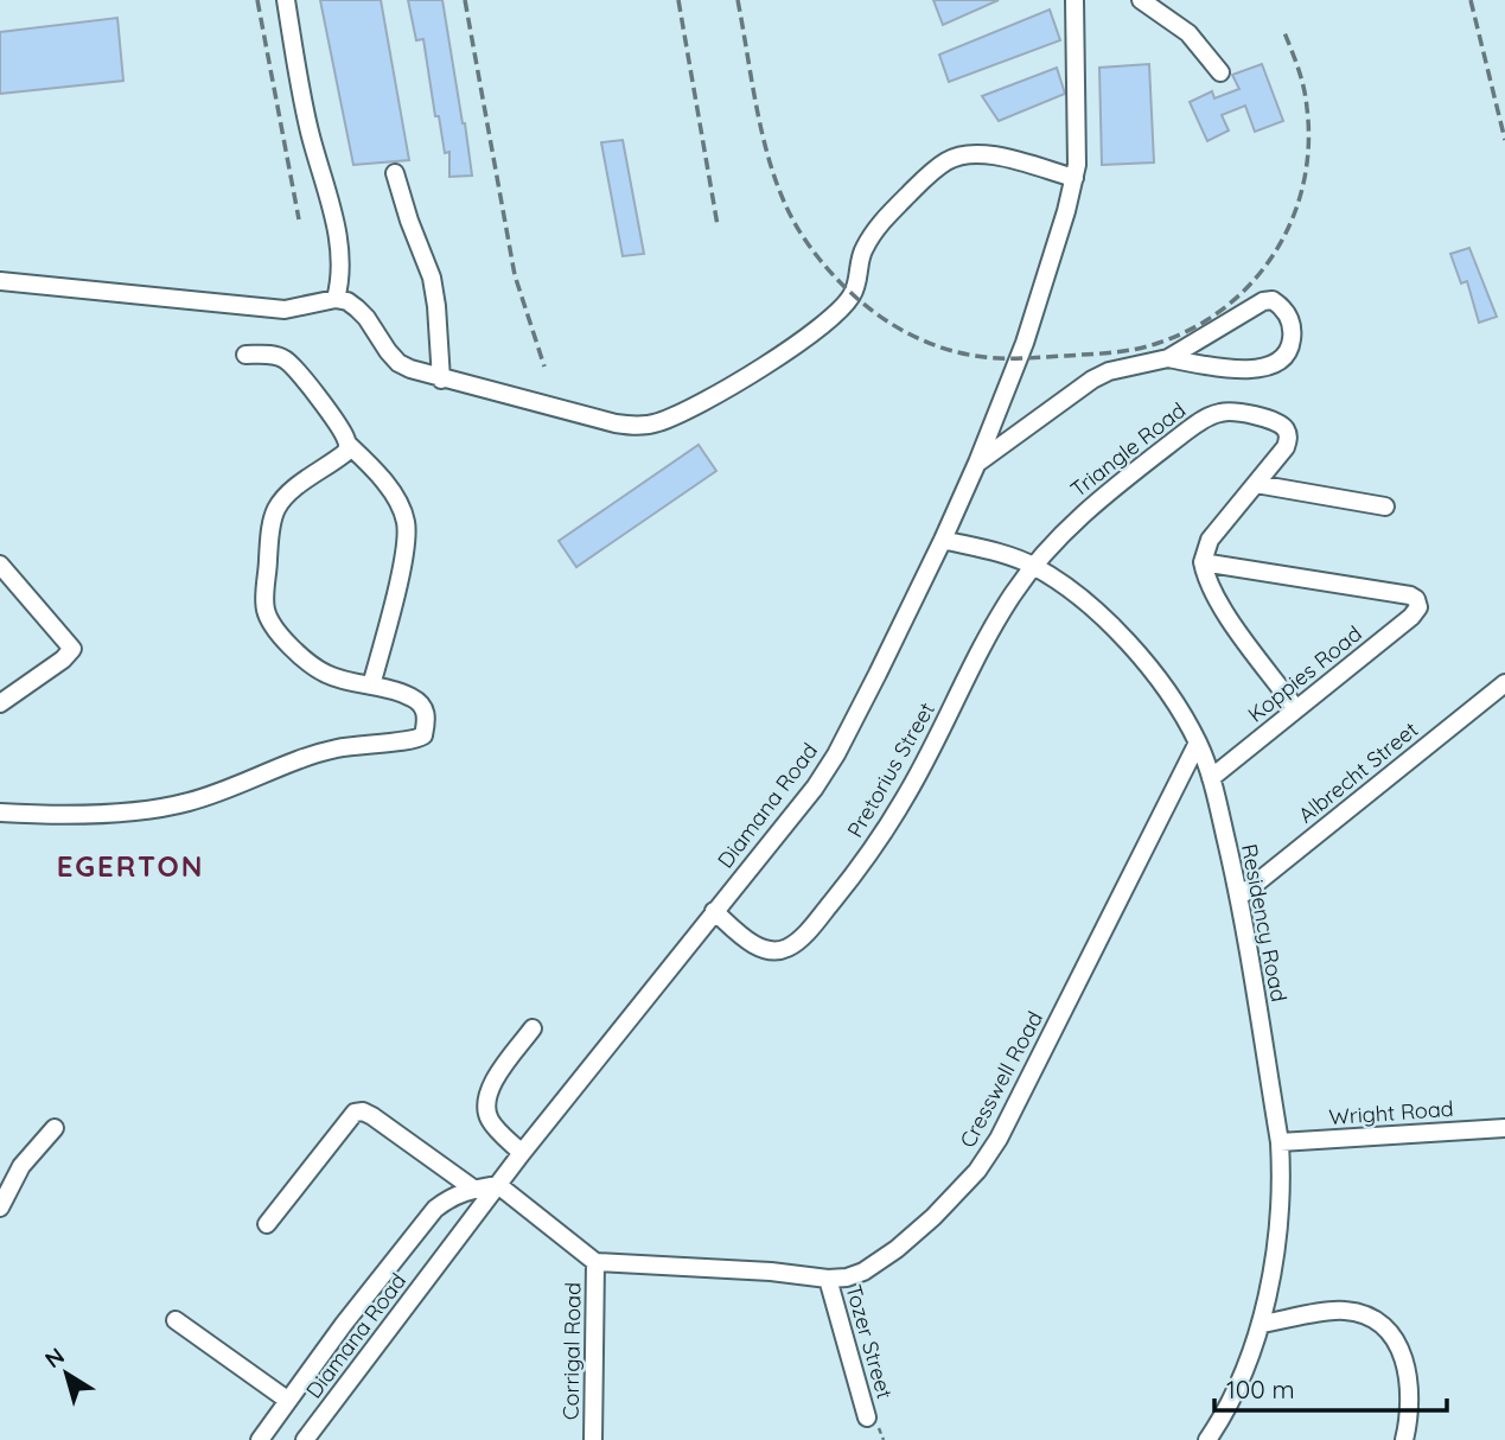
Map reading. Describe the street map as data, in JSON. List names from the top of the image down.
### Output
{
  "streets": {
    "street": [
      "Triangle Road",
      "Koppies Road",
      "Pretorius Street",
      "Albrecht Street",
      "Diamana Road",
      "Residency Road",
      "Cresswell Road",
      "Wright Road",
      "Tozer Street",
      "Corrigal Road"
    ]
  },
  "crossings": [
    ["Triangle Road", "Koppies Road"],
    ["Triangle Road", "Pretorius Street"],
    ["Triangle Road", "Residency Road"],
    ["Koppies Road", "Residency Road"],
    ["Pretorius Street", "Diamana Road"],
    ["Pretorius Street", "Residency Road"],
    ["Albrecht Street", "Residency Road"],
    ["Diamana Road", "Residency Road"],
    ["Residency Road", "Cresswell Road"],
    ["Residency Road", "Wright Road"],
    ["Cresswell Road", "Tozer Street"],
    ["Cresswell Road", "Corrigal Road"]
  ],
  "districts": ["EGERTON"],
  "scale_bar": "100 m",
  "north": "top left"
}
